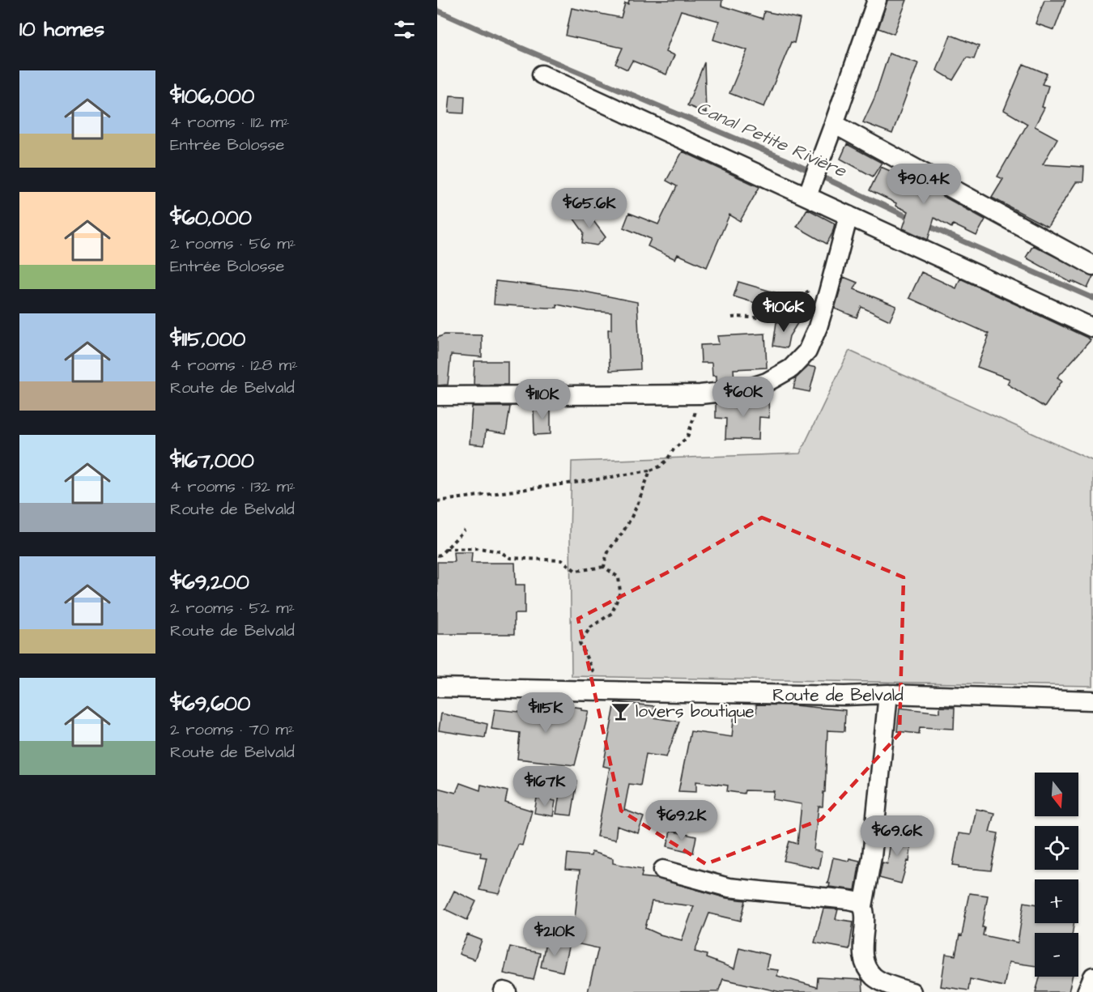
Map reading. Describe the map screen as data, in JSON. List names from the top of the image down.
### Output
{
  "streets": {
    "street": ["Route de Belvald"]
  },
  "water": ["Canal Petite Rivière"],
  "places": {
    "bar": ["lovers boutique"]
  },
  "north": "bottom",
  "page": {
    "heading": "10 homes",
    "list": [
      {
        "name": "$106,000",
        "note": "4 rooms · 112 m² · Entrée Bolosse"
      },
      {
        "name": "$60,000",
        "note": "2 rooms · 56 m² · Entrée Bolosse"
      },
      {
        "name": "$115,000",
        "note": "4 rooms · 128 m² · Route de Belvald"
      },
      {
        "name": "$167,000",
        "note": "4 rooms · 132 m² · Route de Belvald"
      },
      {
        "name": "$69,200",
        "note": "2 rooms · 52 m² · Route de Belvald"
      },
      {
        "name": "$69,600",
        "note": "2 rooms · 70 m² · Route de Belvald"
      }
    ],
    "price": [
      "$90.4K",
      "$65.6K",
      "$106K",
      "$60K",
      "$110K",
      "$115K",
      "$167K",
      "$69.2K",
      "$69.6K",
      "$210K"
    ],
    "map_buttons": ["+", "−"]
  }
}
